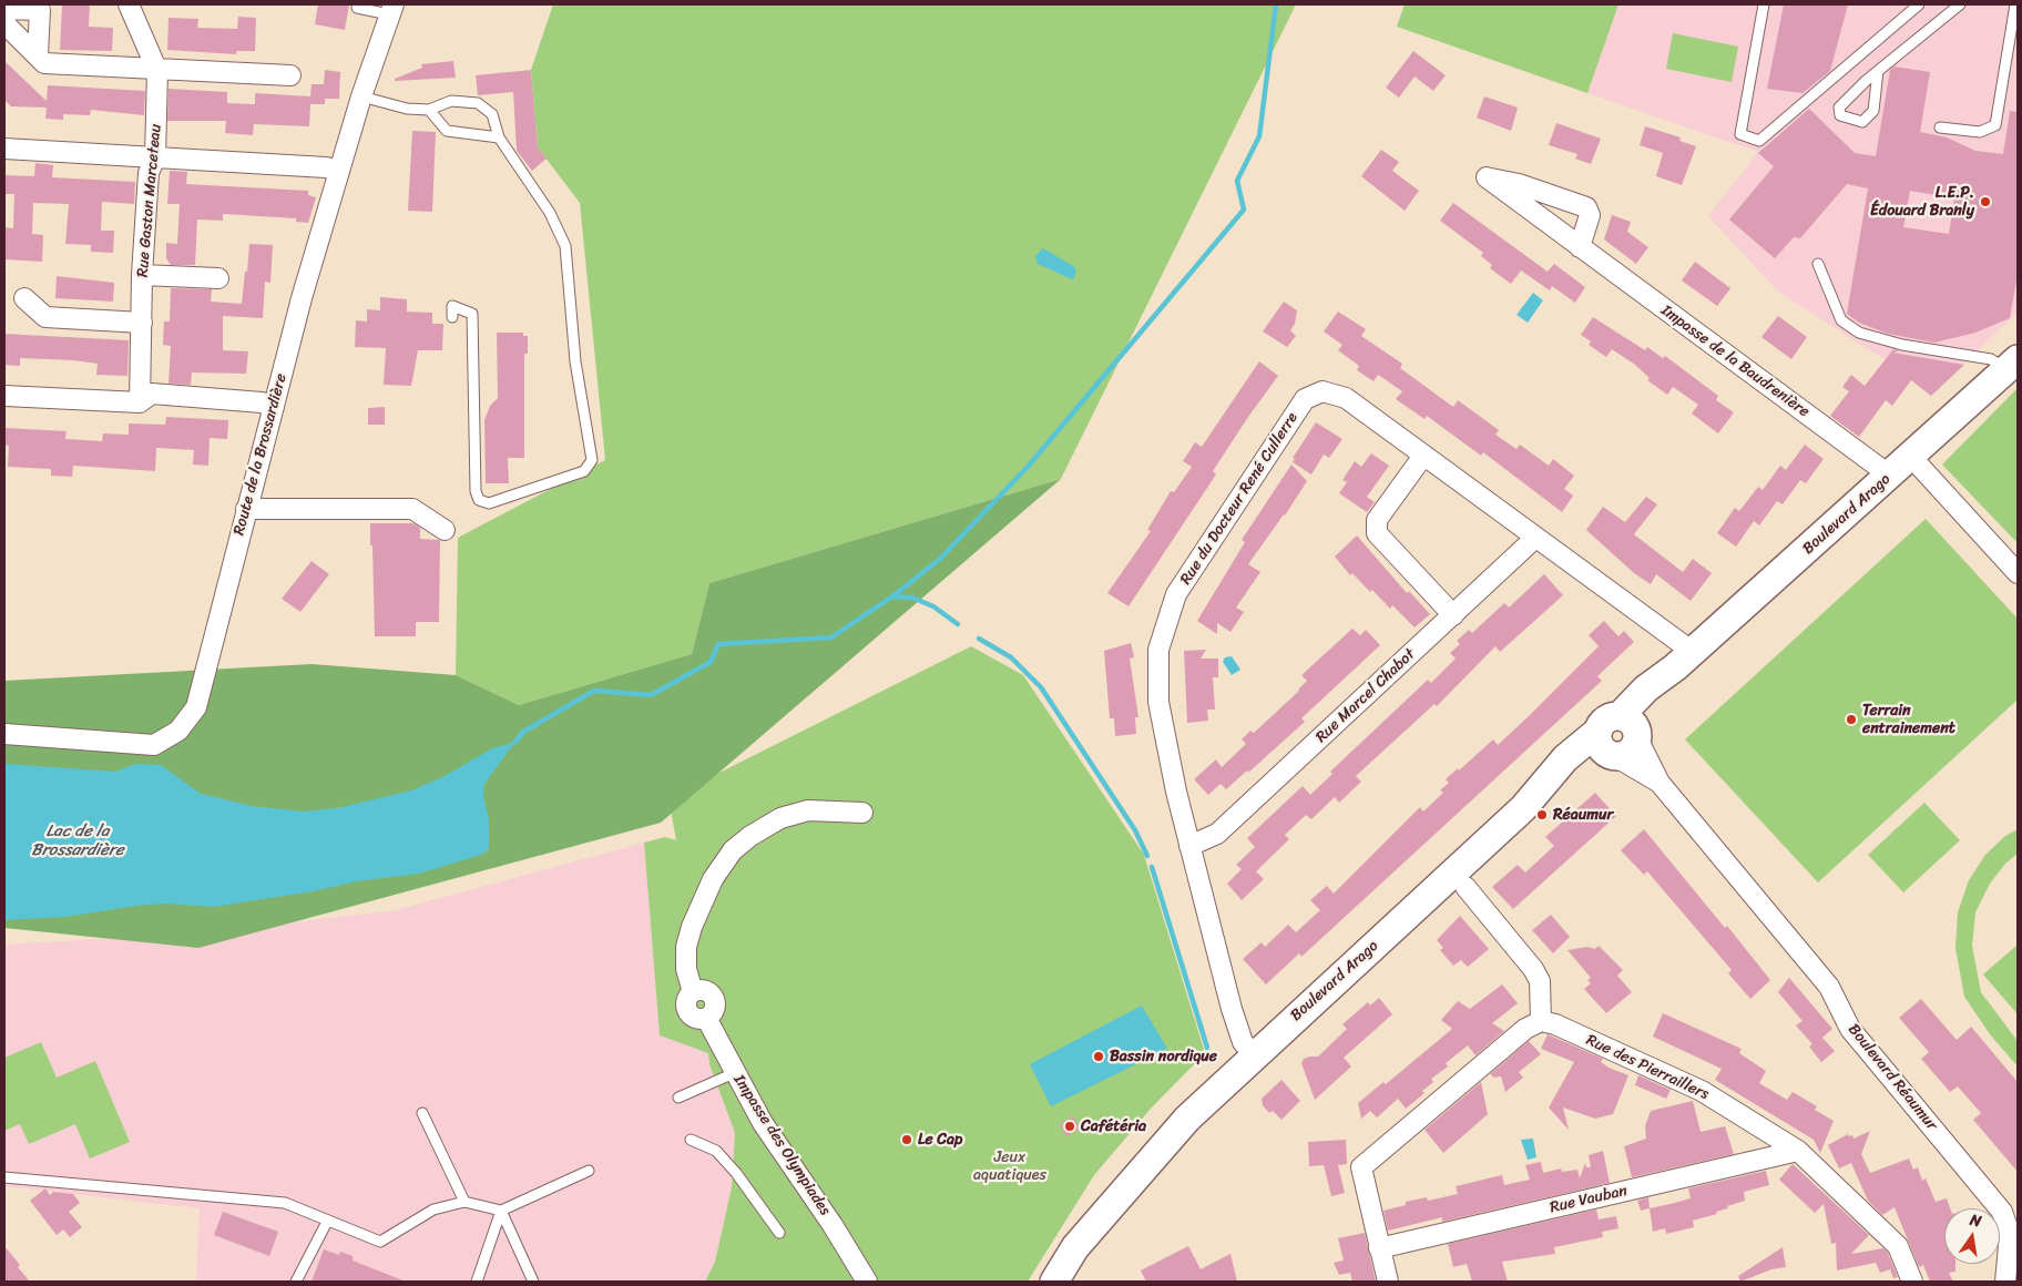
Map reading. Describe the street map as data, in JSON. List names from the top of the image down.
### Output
{
  "streets": {
    "main road": ["Boulevard Arago"],
    "street": [
      "Rue Gaston Marceteau",
      "Impasse de la Baudrenière",
      "Route de la Brossardière",
      "Rue du Docteur René Cullerre",
      "Rue Marcel Chabot",
      "Rue des Pierraillers",
      "Boulevard Réaumur",
      "Impasse des Olympiades",
      "Rue Vauban"
    ]
  },
  "crossings": [
    ["Impasse de la Baudrenière", "Boulevard Arago"],
    ["Rue du Docteur René Cullerre", "Boulevard Arago"],
    ["Rue du Docteur René Cullerre", "Rue Marcel Chabot"],
    ["Boulevard Arago", "Boulevard Réaumur"],
    ["Rue des Pierraillers", "Rue Vauban"]
  ],
  "water": ["Lac de la Brossardière"],
  "parks": ["Jeux aquatiques"],
  "places": [
    "L.E.P. Édouard Branly",
    "Terrain entrainement",
    "Réaumur",
    "Bassin nordique",
    "Cafétéria",
    "Le Cap"
  ],
  "north": "top"
}
